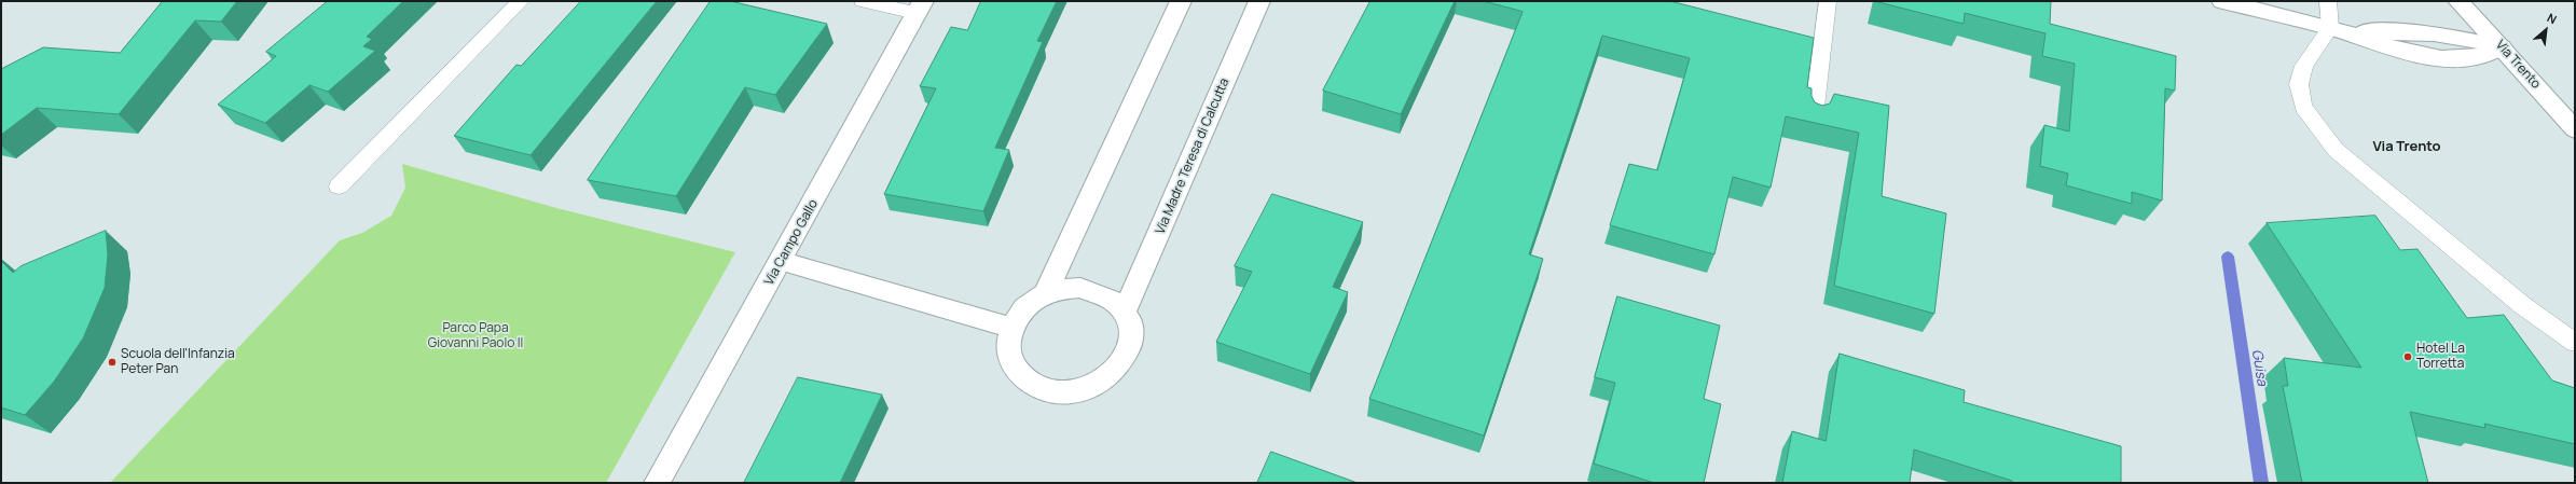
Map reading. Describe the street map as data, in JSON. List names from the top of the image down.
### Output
{
  "streets": {
    "street": ["Via Trento", "Via Madre Teresa di Calcutta", "Via Campo Gallo"]
  },
  "districts": ["Via Trento"],
  "water": ["Guisa"],
  "parks": ["Parco Papa Giovanni Paolo II"],
  "places": ["Hotel La Torretta", "Scuola dell'Infanzia Peter Pan"],
  "north": "top right"
}
